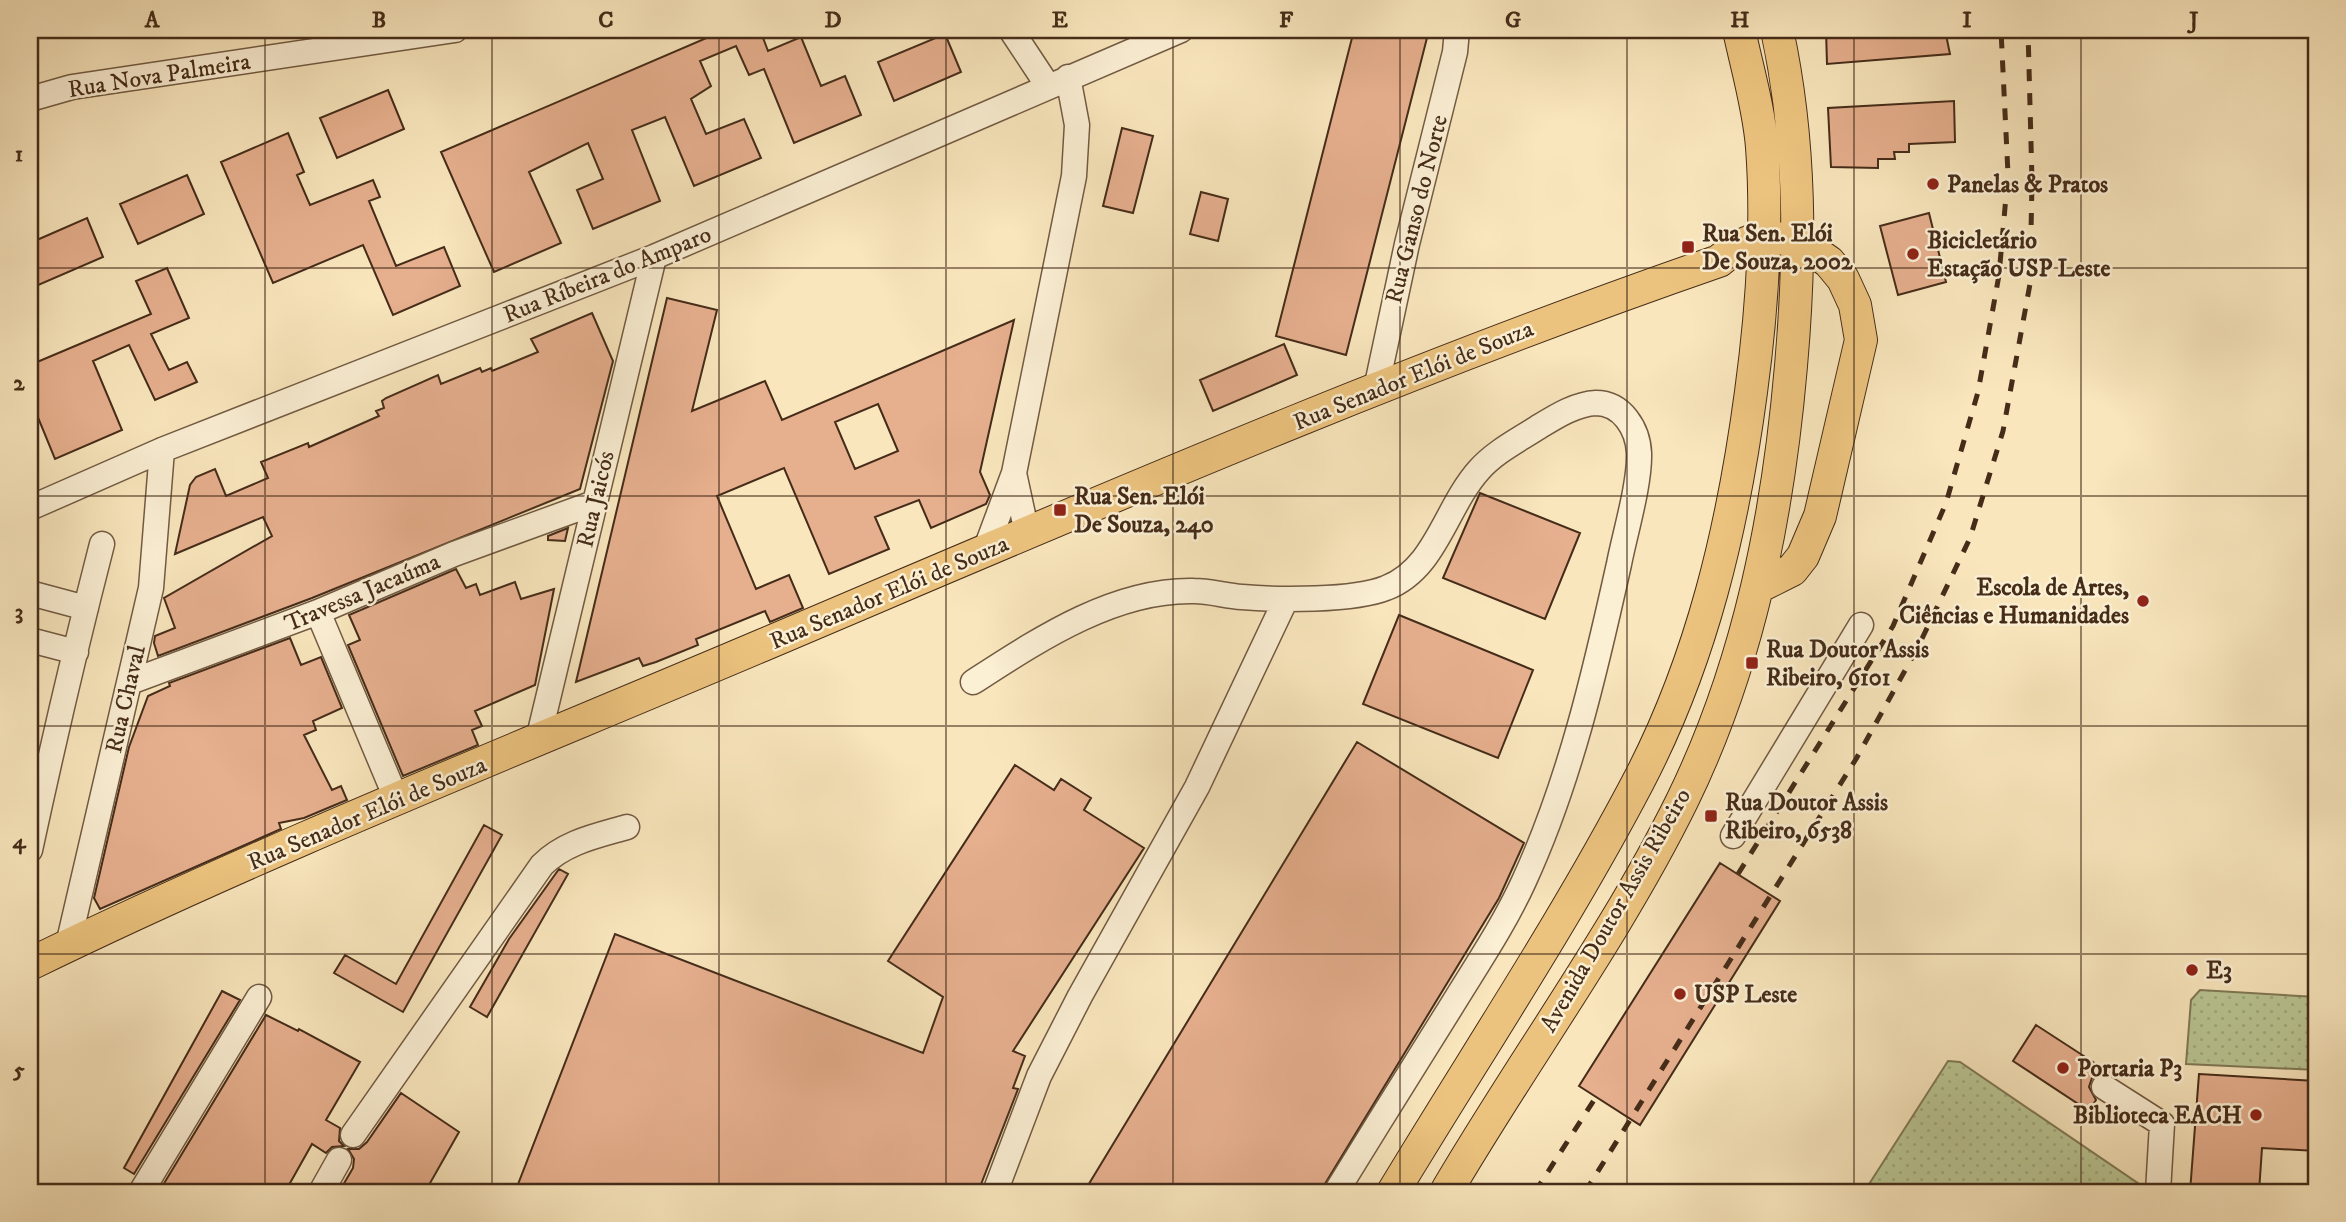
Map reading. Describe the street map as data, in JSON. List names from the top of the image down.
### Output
{
  "streets": {
    "main road": ["Rua Senador Elói de Souza", "Avenida Doutor Assis Ribeiro"],
    "street": [
      "Rua Nova Palmeira",
      "Rua Ganso do Norte",
      "Rua Ríbeira do Amparo",
      "Rua Jaicós",
      "Travessa Jacaúma",
      "Rua Chaval"
    ]
  },
  "crossings": [
    ["Rua Ganso do Norte", "Rua Senador Elói de Souza"],
    ["Rua Ríbeira do Amparo", "Rua Jaicós"],
    ["Rua Ríbeira do Amparo", "Rua Chaval"],
    ["Rua Senador Elói de Souza", "Rua Jaicós"],
    ["Rua Senador Elói de Souza", "Rua Chaval"],
    ["Rua Jaicós", "Travessa Jacaúma"],
    ["Travessa Jacaúma", "Rua Chaval"]
  ],
  "places": {
    "other": [
      "Panelas & Pratos",
      "Bicicletário Estação USP Leste",
      "Escola de Artes, Ciências e Humanidades",
      "E3",
      "USP Leste",
      "Portaria P3",
      "Biblioteca EACH"
    ],
    "transit": [
      "Rua Sen. Elói De Souza, 2002",
      "Rua Sen. Elói De Souza, 240",
      "Rua Doutor Assis Ribeiro, 6101",
      "Rua Doutor Assis Ribeiro, 6538"
    ]
  },
  "grid": {
    "columns": [
      "A",
      "B",
      "C",
      "D",
      "E",
      "F",
      "G",
      "H",
      "I",
      "J"
    ],
    "rows": [
      "1",
      "2",
      "3",
      "4",
      "5"
    ]
  }
}
